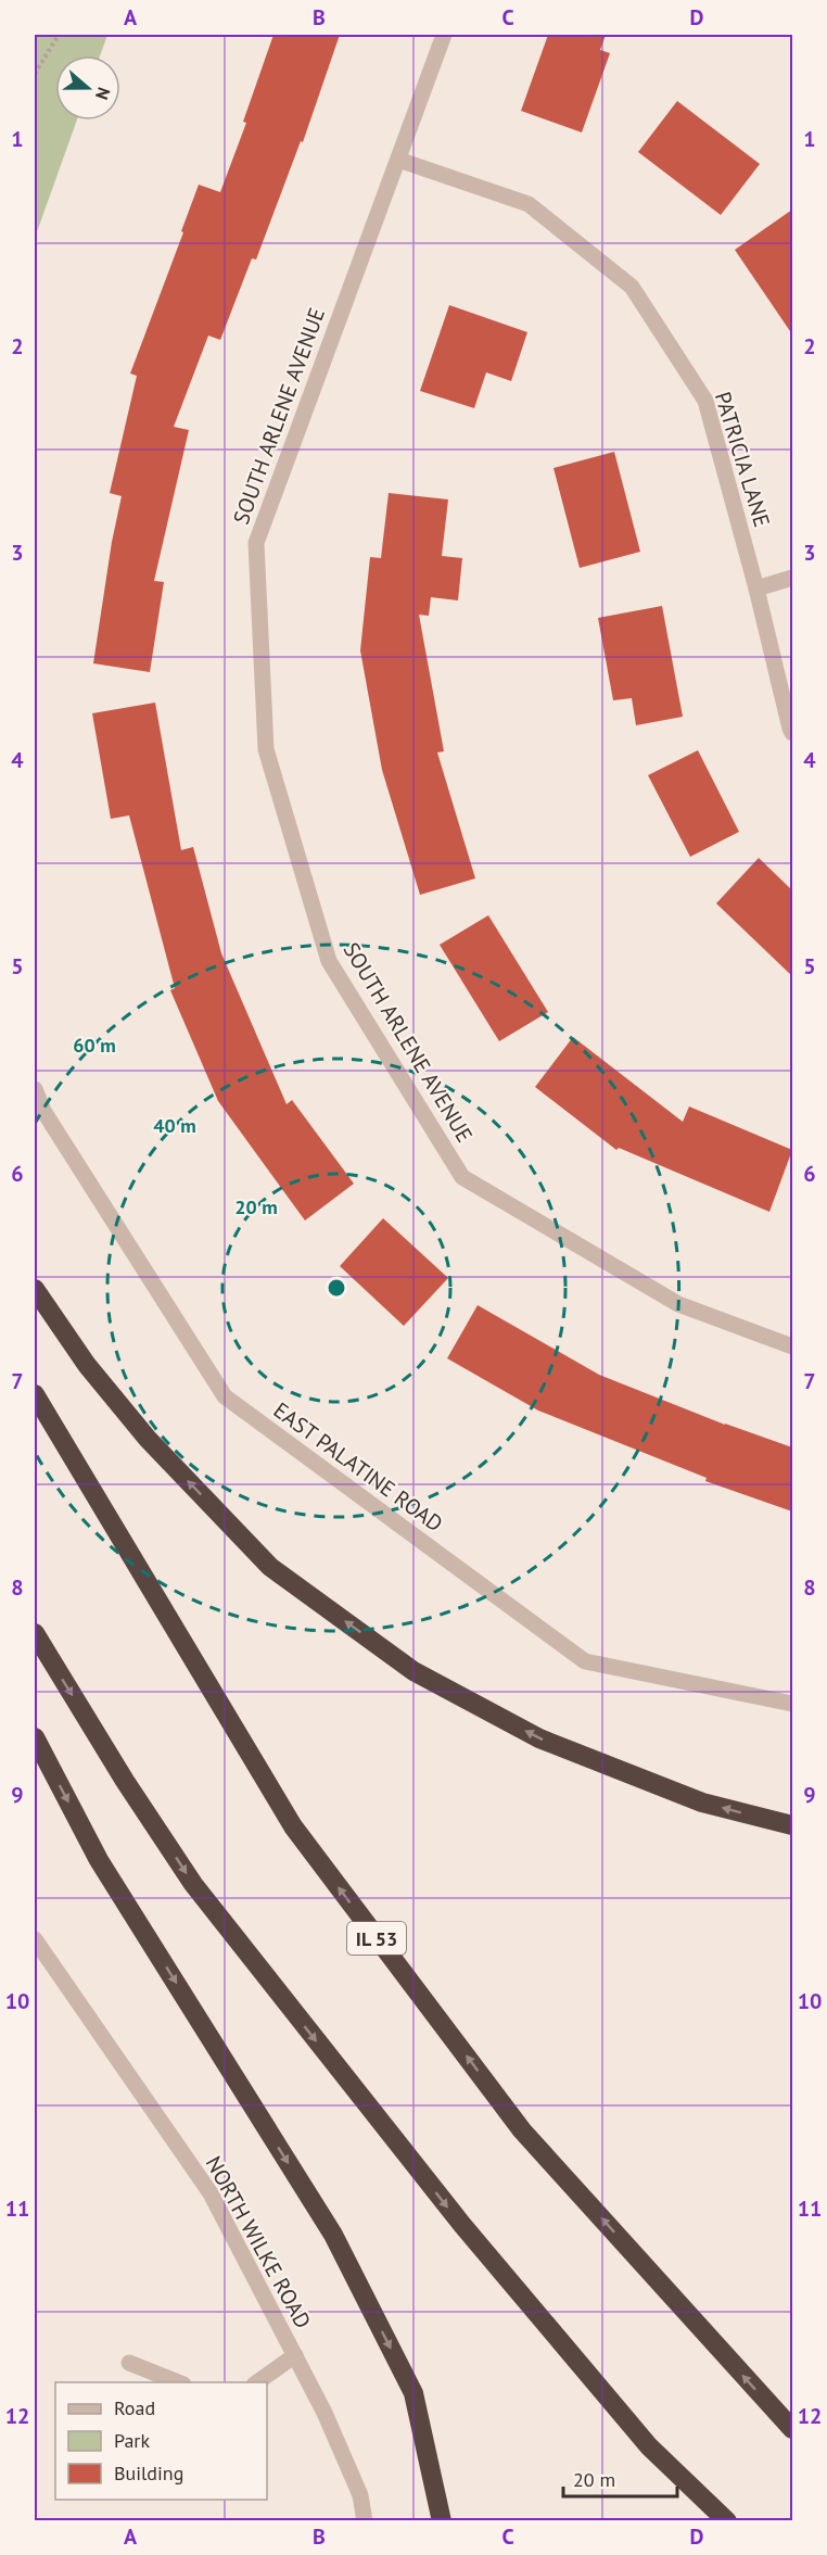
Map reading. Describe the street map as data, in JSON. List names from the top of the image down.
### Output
{
  "streets": {
    "highway": ["IL 53"],
    "street": [
      "SOUTH ARLENE AVENUE",
      "PATRICIA LANE",
      "EAST PALATINE ROAD",
      "NORTH WILKE ROAD"
    ]
  },
  "crossings": [
    ["SOUTH ARLENE AVENUE", "PATRICIA LANE"]
  ],
  "legend": ["Road", "Park", "Building"],
  "scale_bar": "20 m",
  "north": "right",
  "grid": {
    "columns": [
      "A",
      "B",
      "C",
      "D"
    ],
    "rows": [
      "1",
      "2",
      "3",
      "4",
      "5",
      "6",
      "7",
      "8",
      "9",
      "10",
      "11",
      "12"
    ]
  },
  "rings": ["60 m", "40 m", "20 m"]
}
